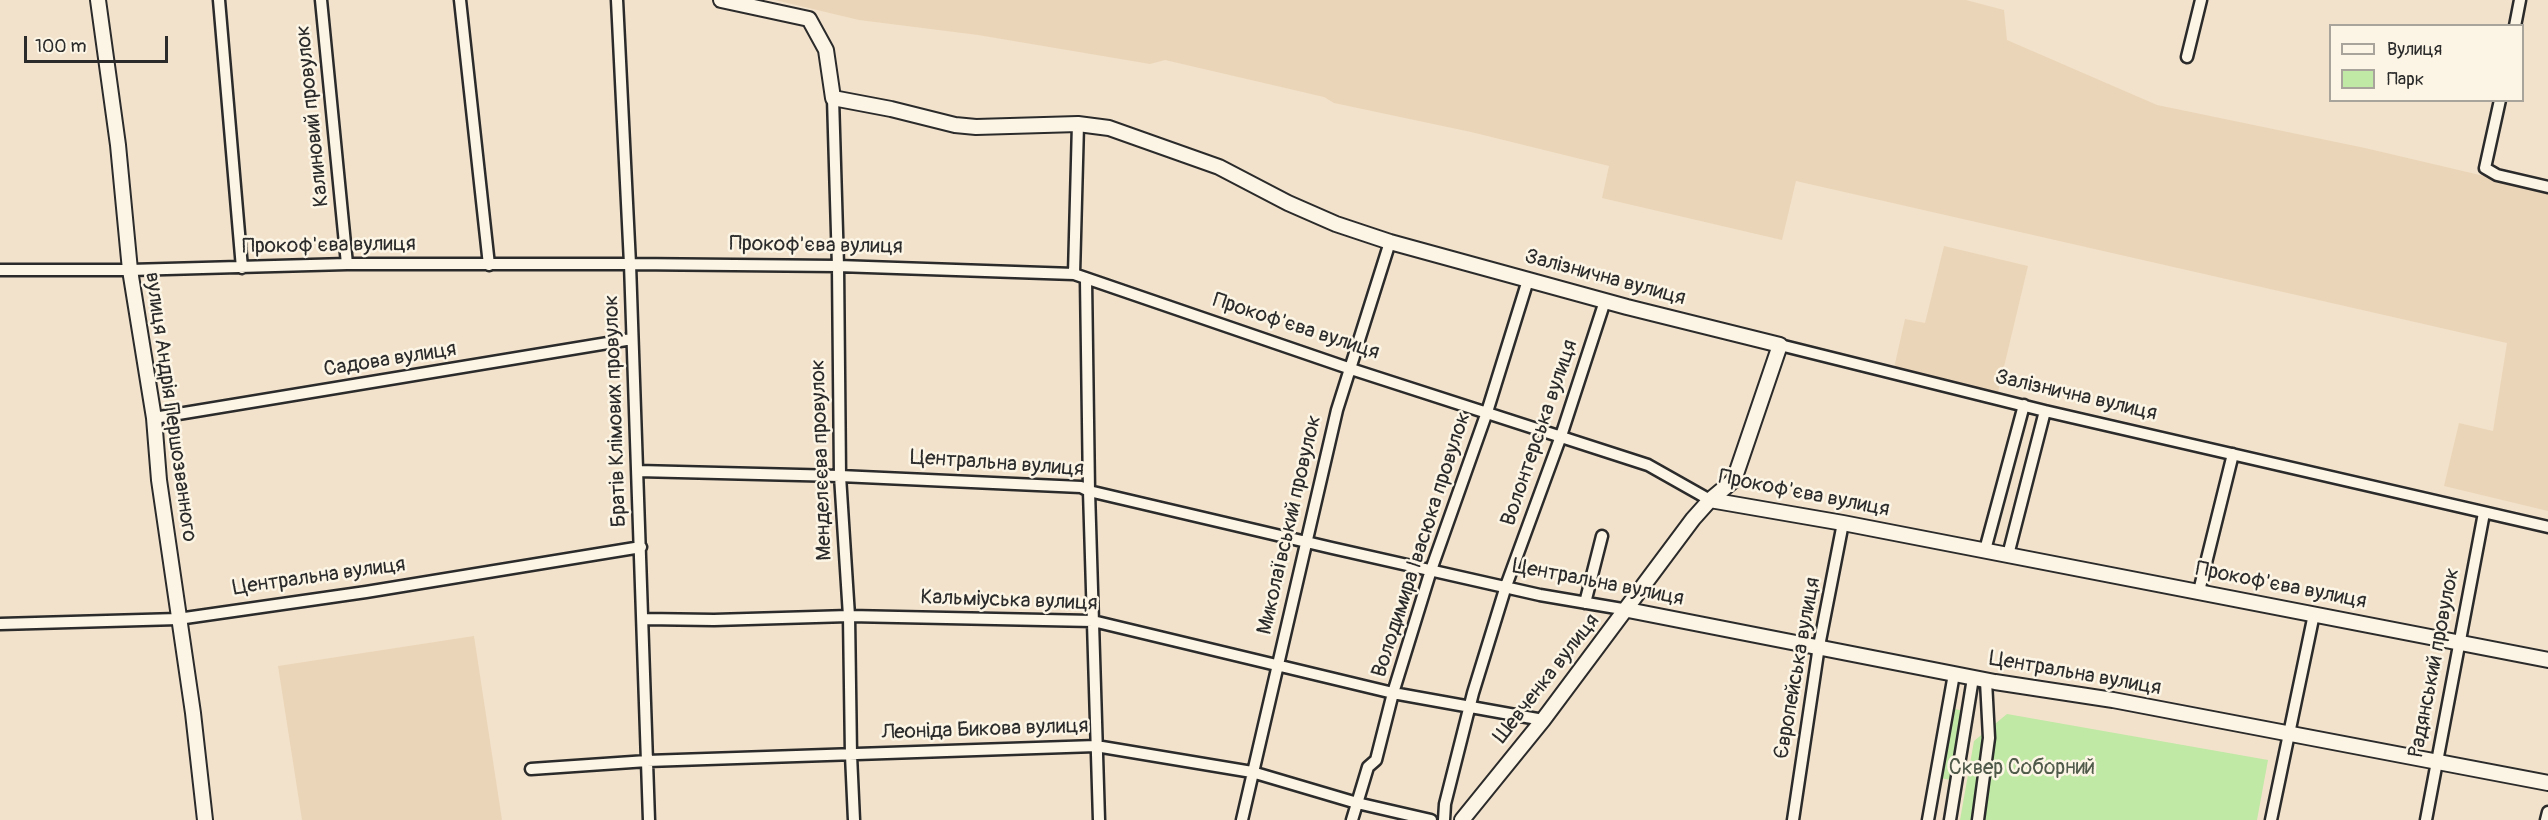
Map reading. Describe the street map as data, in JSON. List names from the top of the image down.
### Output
{
  "streets": {
    "street": [
      "Калиновий провулок",
      "Прокоф'єва вулиця",
      "Залізнична вулиця",
      "Садова вулиця",
      "вулиця Андрія Першозванного",
      "Братів Клімових провулок",
      "Волонтерська вулиця",
      "Менделєєва провулок",
      "Центральна вулиця",
      "Миколаївський провулок",
      "Володимира Івасюка провулок",
      "Кальміуська вулиця",
      "Радянський провулок",
      "Європейська вулиця",
      "Шевченка вулиця",
      "Леоніда Бикова вулиця"
    ]
  },
  "crossings": [
    ["Калиновий провулок", "Прокоф'єва вулиця"],
    ["Прокоф'єва вулиця", "вулиця Андрія Першозванного"],
    ["Прокоф'єва вулиця", "Братів Клімових провулок"],
    ["Прокоф'єва вулиця", "Волонтерська вулиця"],
    ["Прокоф'єва вулиця", "Менделєєва провулок"],
    ["Прокоф'єва вулиця", "Миколаївський провулок"],
    ["Прокоф'єва вулиця", "Володимира Івасюка провулок"],
    ["Прокоф'єва вулиця", "Радянський провулок"],
    ["Прокоф'єва вулиця", "Європейська вулиця"],
    ["Прокоф'єва вулиця", "Шевченка вулиця"],
    ["Залізнична вулиця", "Волонтерська вулиця"],
    ["Залізнична вулиця", "Менделєєва провулок"],
    ["Залізнична вулиця", "Миколаївський провулок"],
    ["Залізнична вулиця", "Володимира Івасюка провулок"],
    ["Залізнична вулиця", "Радянський провулок"],
    ["Залізнична вулиця", "Шевченка вулиця"],
    ["Садова вулиця", "вулиця Андрія Першозванного"],
    ["Садова вулиця", "Братів Клімових провулок"],
    ["вулиця Андрія Першозванного", "Центральна вулиця"],
    ["Братів Клімових провулок", "Центральна вулиця"],
    ["Братів Клімових провулок", "Кальміуська вулиця"],
    ["Братів Клімових провулок", "Леоніда Бикова вулиця"],
    ["Волонтерська вулиця", "Центральна вулиця"],
    ["Волонтерська вулиця", "Кальміуська вулиця"],
    ["Менделєєва провулок", "Центральна вулиця"],
    ["Менделєєва провулок", "Кальміуська вулиця"],
    ["Менделєєва провулок", "Леоніда Бикова вулиця"],
    ["Центральна вулиця", "Миколаївський провулок"],
    ["Центральна вулиця", "Володимира Івасюка провулок"],
    ["Центральна вулиця", "Радянський провулок"],
    ["Центральна вулиця", "Європейська вулиця"],
    ["Центральна вулиця", "Шевченка вулиця"],
    ["Миколаївський провулок", "Кальміуська вулиця"],
    ["Миколаївський провулок", "Леоніда Бикова вулиця"],
    ["Володимира Івасюка провулок", "Кальміуська вулиця"],
    ["Володимира Івасюка провулок", "Леоніда Бикова вулиця"],
    ["Кальміуська вулиця", "Шевченка вулиця"]
  ],
  "parks": ["Сквер Соборний"],
  "legend": ["Вулиця", "Парк"],
  "scale_bar": "100 m"
}
